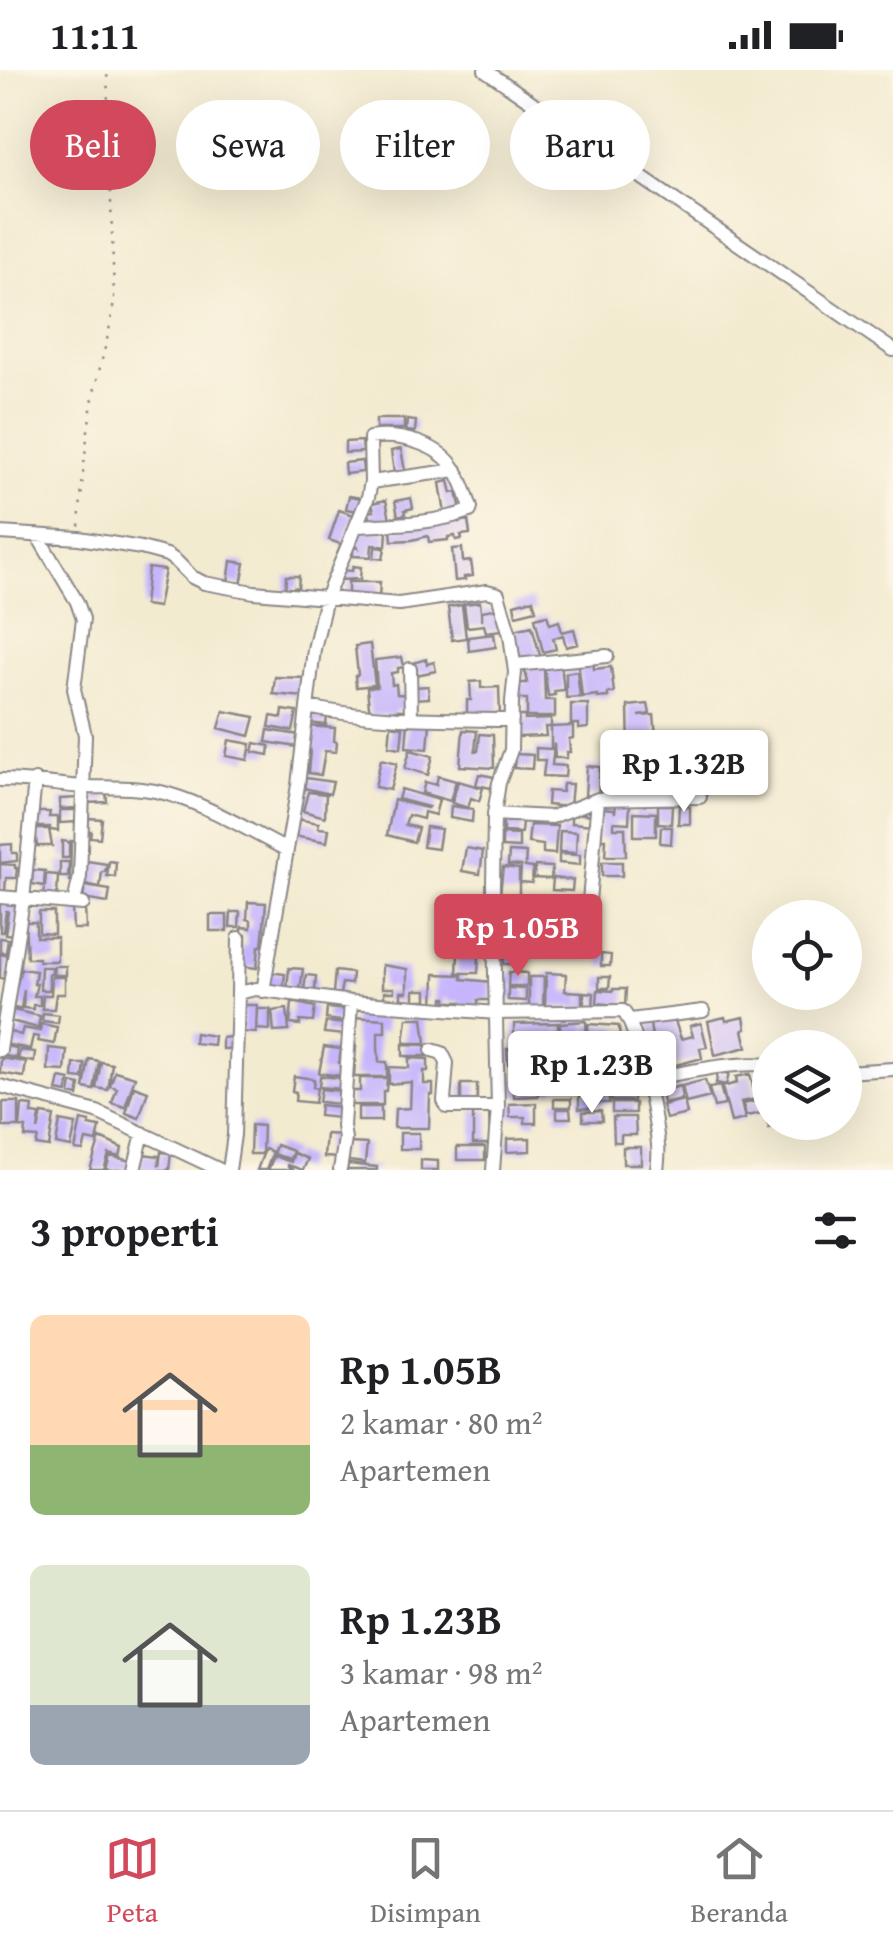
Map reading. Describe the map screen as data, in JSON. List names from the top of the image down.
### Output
{
  "page": {
    "status": "11:11",
    "chip": [
      "Beli",
      "Sewa",
      "Filter",
      "Baru"
    ],
    "price": ["Rp 1.32B", "Rp 1.05B", "Rp 1.23B"],
    "heading": "3 properti",
    "list": [
      {
        "name": "Rp 1.05B",
        "note": "2 kamar · 80 m² · Apartemen"
      },
      {
        "name": "Rp 1.23B",
        "note": "3 kamar · 98 m² · Apartemen"
      }
    ],
    "tabs": ["Peta", "Disimpan", "Beranda"]
  }
}
